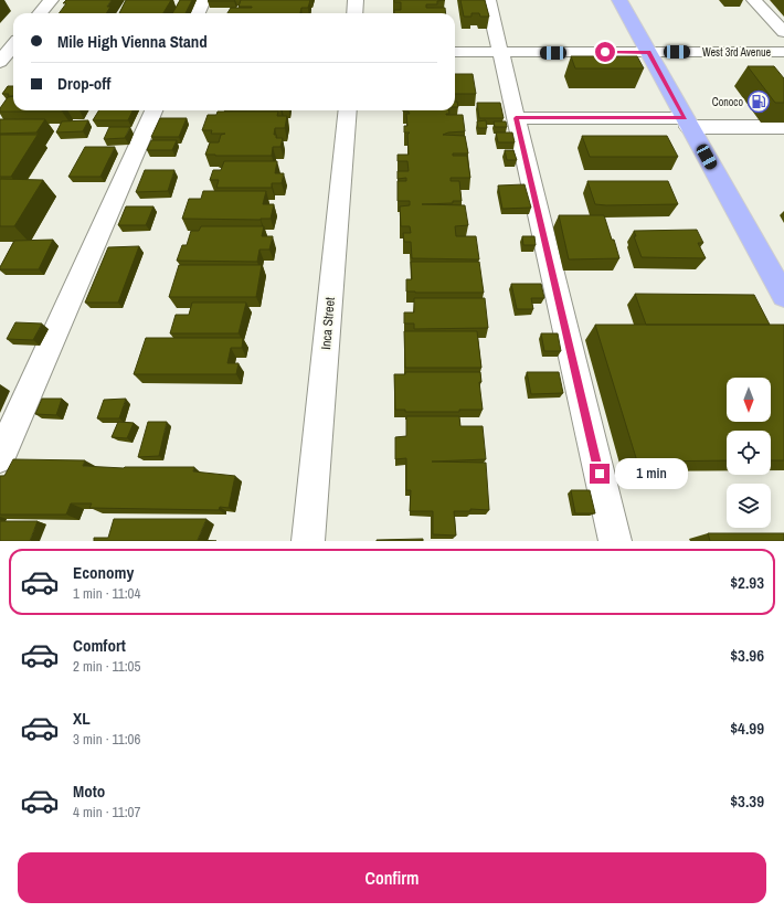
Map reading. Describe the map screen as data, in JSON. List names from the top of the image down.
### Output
{
  "streets": {
    "street": ["West 3rd Avenue", "Inca Street"]
  },
  "places": {
    "fuel station": ["Conoco"]
  },
  "north": "bottom",
  "page": {
    "banner": ["Mile High Vienna Stand", "Drop-off"],
    "bubble": "1 min",
    "list": [
      {
        "name": "Economy",
        "note": "1 min · 11:04",
        "value": "$2.93"
      },
      {
        "name": "Comfort",
        "note": "2 min · 11:05",
        "value": "$3.96"
      },
      {
        "name": "XL",
        "note": "3 min · 11:06",
        "value": "$4.99"
      },
      {
        "name": "Moto",
        "note": "4 min · 11:07",
        "value": "$3.39"
      }
    ],
    "buttons": "Confirm"
  }
}
